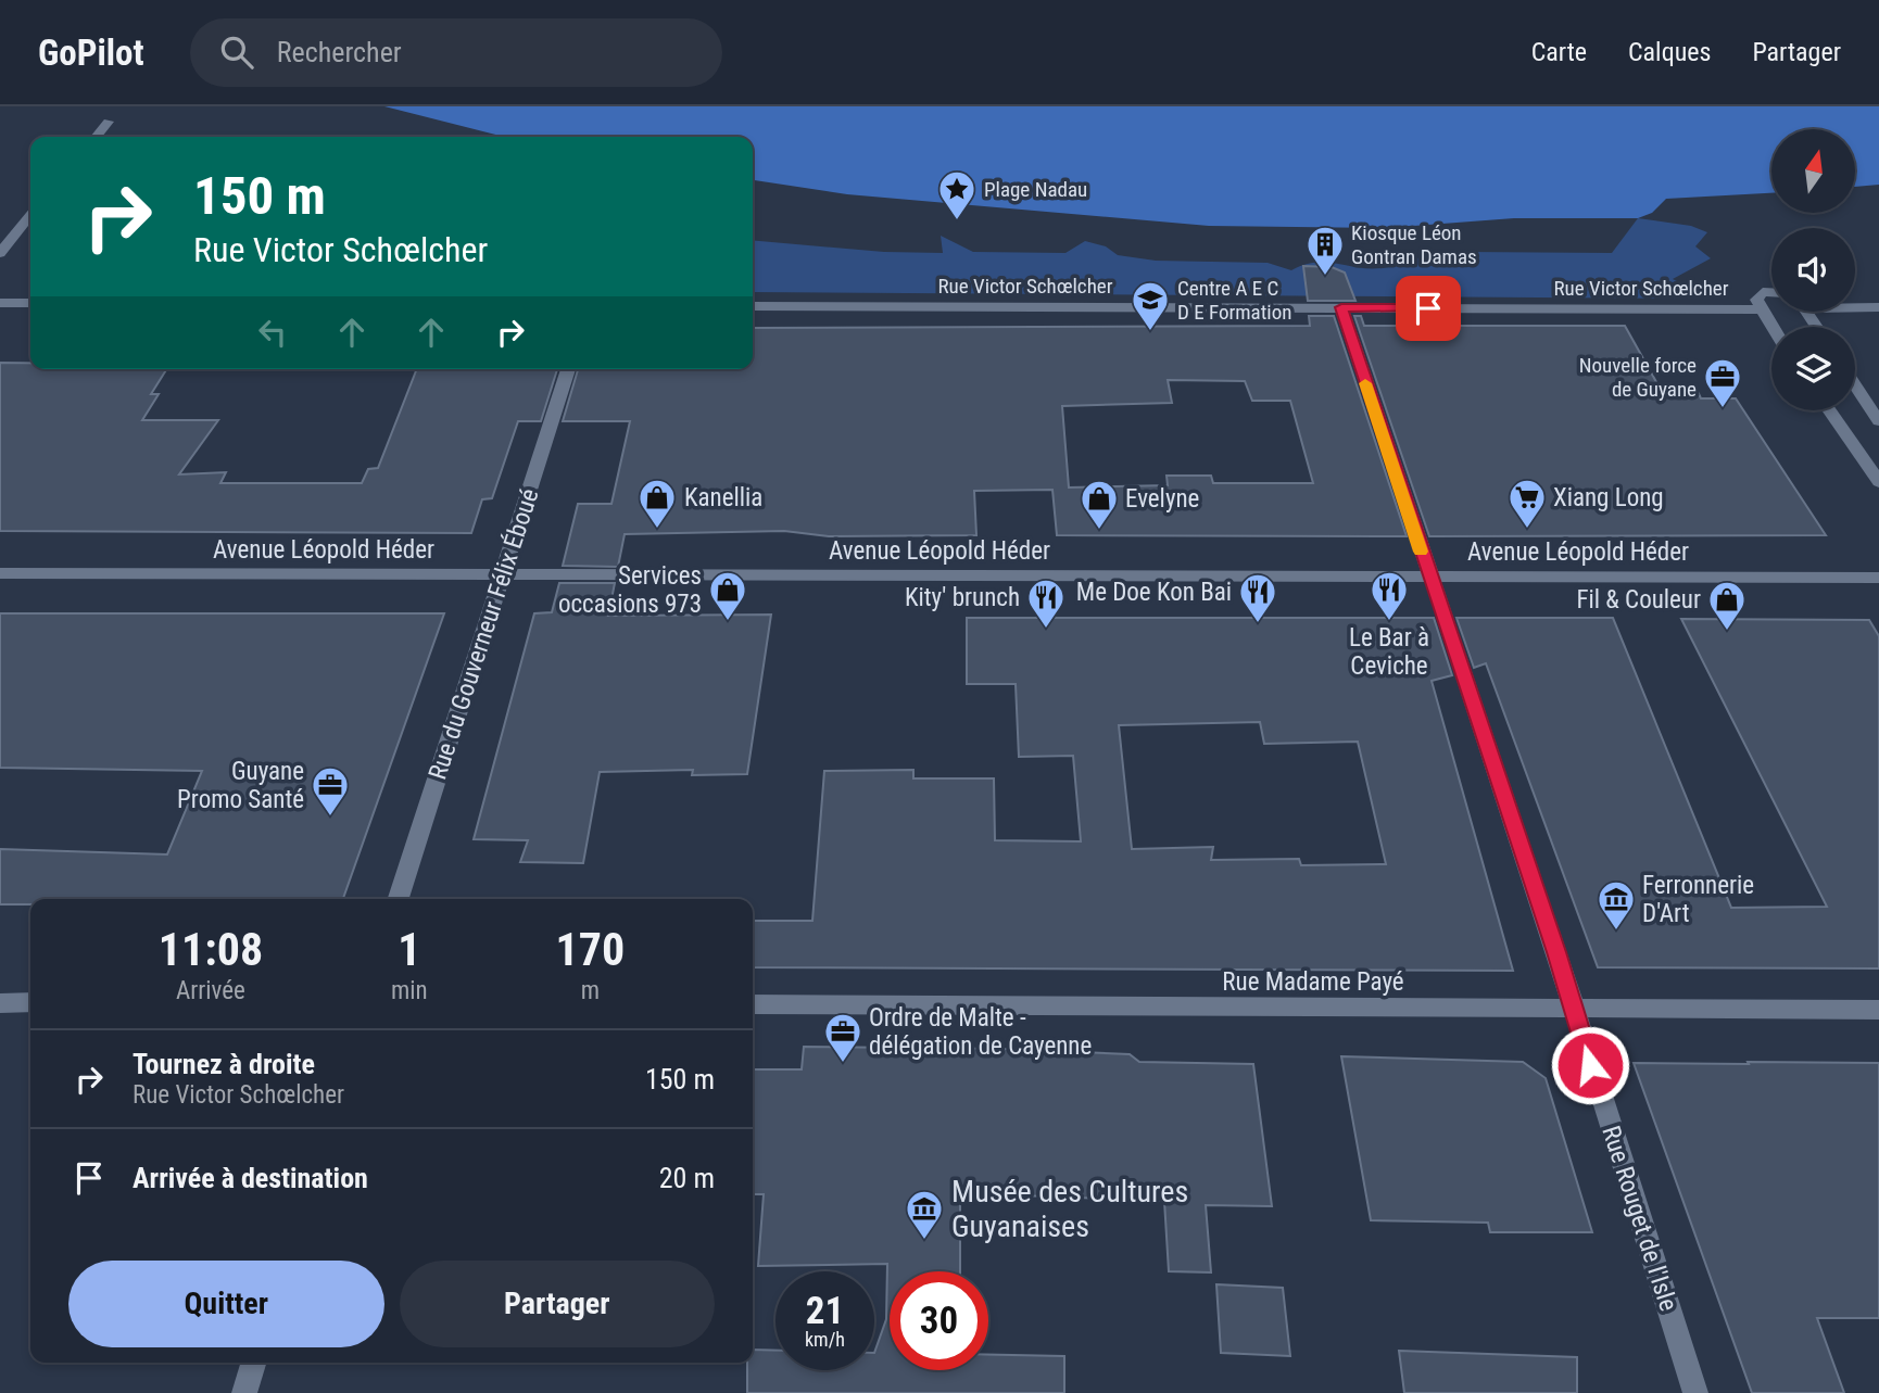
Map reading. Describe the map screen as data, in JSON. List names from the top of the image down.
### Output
{
  "streets": {
    "street": [
      "Rue Victor Schœlcher",
      "Avenue Léopold Héder",
      "Rue du Gouverneur Félix Éboué",
      "Rue Madame Payé",
      "Rue Rouget de l'Isle"
    ]
  },
  "crossings": [
    ["Rue Victor Schœlcher", "Rue Rouget de l'Isle"],
    ["Avenue Léopold Héder", "Rue du Gouverneur Félix Éboué"],
    ["Avenue Léopold Héder", "Rue Rouget de l'Isle"],
    ["Rue Madame Payé", "Rue Rouget de l'Isle"]
  ],
  "places": {
    "place": ["Plage Nadau"],
    "building": ["Kiosque Léon Gontran Damas"],
    "school or university": ["Centre A E C D E Formation"],
    "office": ["Nouvelle force de Guyane", "Guyane Promo Santé", "Ordre de Malte - délégation de Cayenne"],
    "shop": [
      "Kanellia",
      "Evelyne",
      "Services occasions 973",
      "Fil & Couleur"
    ],
    "supermarket": ["Xiang Long"],
    "restaurant": ["Le Bar à Ceviche", "Me Doe Kon Bai", "Kity' brunch"],
    "museum": ["Ferronnerie D'Art", "Musée des Cultures Guyanaises"]
  },
  "north": "top",
  "page": {
    "header": "GoPilot",
    "search": "Rechercher",
    "nav": ["Carte", "Calques", "Partager"],
    "turn": ["150 m", "Rue Victor Schœlcher"],
    "eta": [
      "11:08",
      "Arrivée",
      "1",
      "min",
      "170",
      "m"
    ],
    "list": [
      {
        "name": "Tournez à droite",
        "note": "Rue Victor Schœlcher",
        "value": "150 m"
      },
      {
        "name": "Arrivée à destination",
        "value": "20 m"
      }
    ],
    "buttons": ["Quitter", "Partager"],
    "speed": "21 km/h",
    "limit": "30"
  }
}
